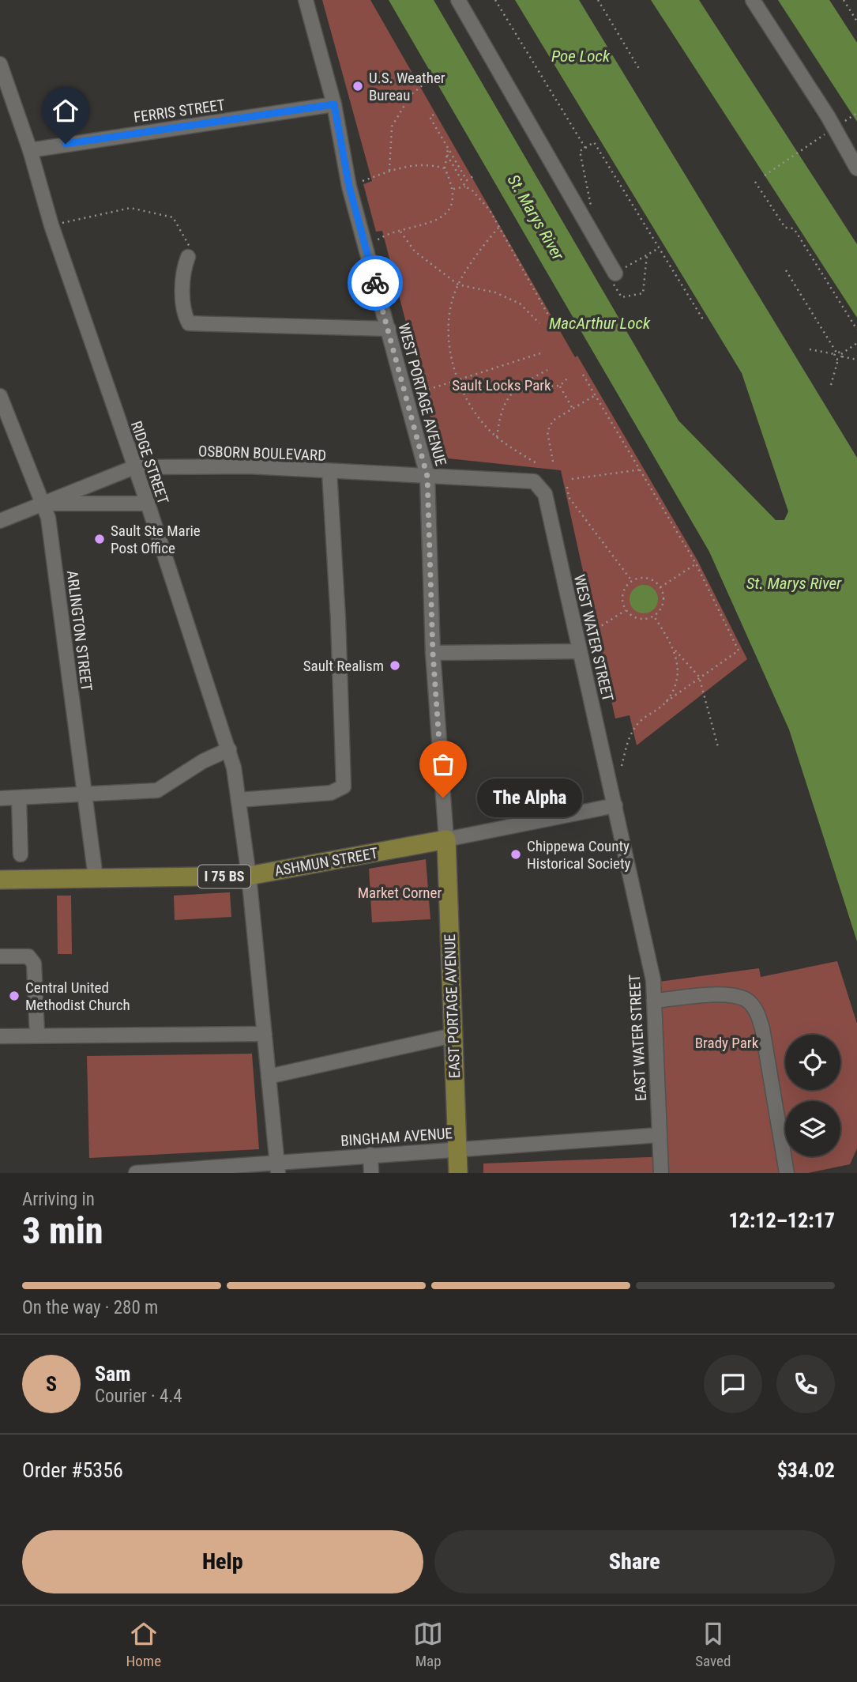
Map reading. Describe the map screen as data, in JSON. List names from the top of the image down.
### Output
{
  "streets": {
    "main road": ["ASHMUN STREET", "I 75 BS", "EAST PORTAGE AVENUE"],
    "street": [
      "FERRIS STREET",
      "WEST PORTAGE AVENUE",
      "OSBORN BOULEVARD",
      "RIDGE STREET",
      "ARLINGTON STREET",
      "WEST WATER STREET",
      "EAST WATER STREET",
      "BINGHAM AVENUE"
    ]
  },
  "crossings": [
    ["FERRIS STREET", "WEST PORTAGE AVENUE"],
    ["FERRIS STREET", "RIDGE STREET"],
    ["WEST PORTAGE AVENUE", "OSBORN BOULEVARD"],
    ["WEST PORTAGE AVENUE", "ASHMUN STREET"],
    ["WEST PORTAGE AVENUE", "EAST PORTAGE AVENUE"],
    ["OSBORN BOULEVARD", "RIDGE STREET"],
    ["OSBORN BOULEVARD", "ARLINGTON STREET"],
    ["OSBORN BOULEVARD", "WEST WATER STREET"],
    ["RIDGE STREET", "ASHMUN STREET"],
    ["RIDGE STREET", "BINGHAM AVENUE"],
    ["ARLINGTON STREET", "ASHMUN STREET"],
    ["WEST WATER STREET", "ASHMUN STREET"],
    ["WEST WATER STREET", "EAST WATER STREET"],
    ["ASHMUN STREET", "EAST PORTAGE AVENUE"],
    ["ASHMUN STREET", "EAST WATER STREET"],
    ["EAST PORTAGE AVENUE", "BINGHAM AVENUE"],
    ["EAST WATER STREET", "BINGHAM AVENUE"]
  ],
  "water": ["Poe Lock", "St. Marys River", "MacArthur Lock"],
  "parks": ["Sault Locks Park", "Market Corner", "Brady Park"],
  "places": [
    "U.S. Weather Bureau",
    "Sault Ste Marie Post Office",
    "Sault Realism",
    "The Alpha",
    "Chippewa County Historical Society",
    "Central United Methodist Church"
  ],
  "page": {
    "bubble": "The Alpha",
    "heading": ["3 min", "Arriving in", "12:12–12:17"],
    "panel": [
      "Sam",
      "Courier · 4.4",
      "Order #5356",
      "$34.02"
    ],
    "bar": "On the way · 280 m",
    "round": "S",
    "buttons": ["Help", "Share"],
    "tabs": ["Home", "Map", "Saved"]
  }
}
